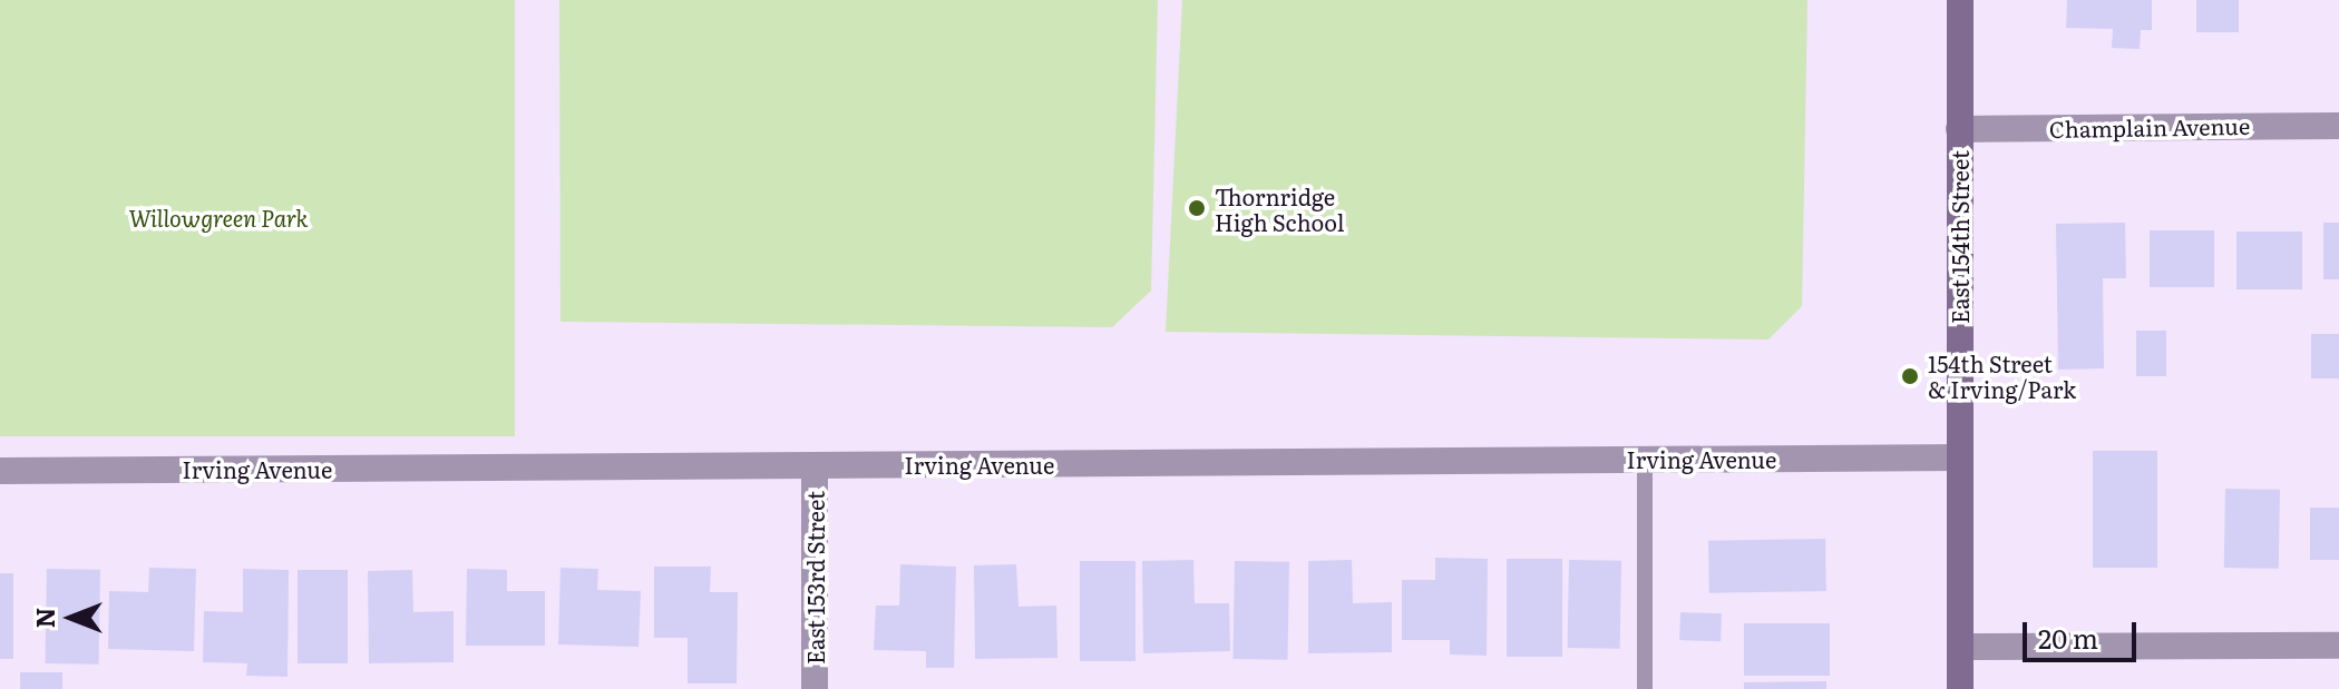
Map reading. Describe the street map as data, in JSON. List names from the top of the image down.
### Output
{
  "streets": {
    "street": [
      "Champlain Avenue",
      "East 154th Street",
      "Irving Avenue",
      "East 153rd Street"
    ]
  },
  "crossings": [
    ["Champlain Avenue", "East 154th Street"],
    ["East 154th Street", "Irving Avenue"],
    ["Irving Avenue", "East 153rd Street"]
  ],
  "parks": ["Willowgreen Park"],
  "places": ["Thornridge High School", "154th Street & Irving/Park"],
  "scale_bar": "20 m",
  "north": "left"
}
